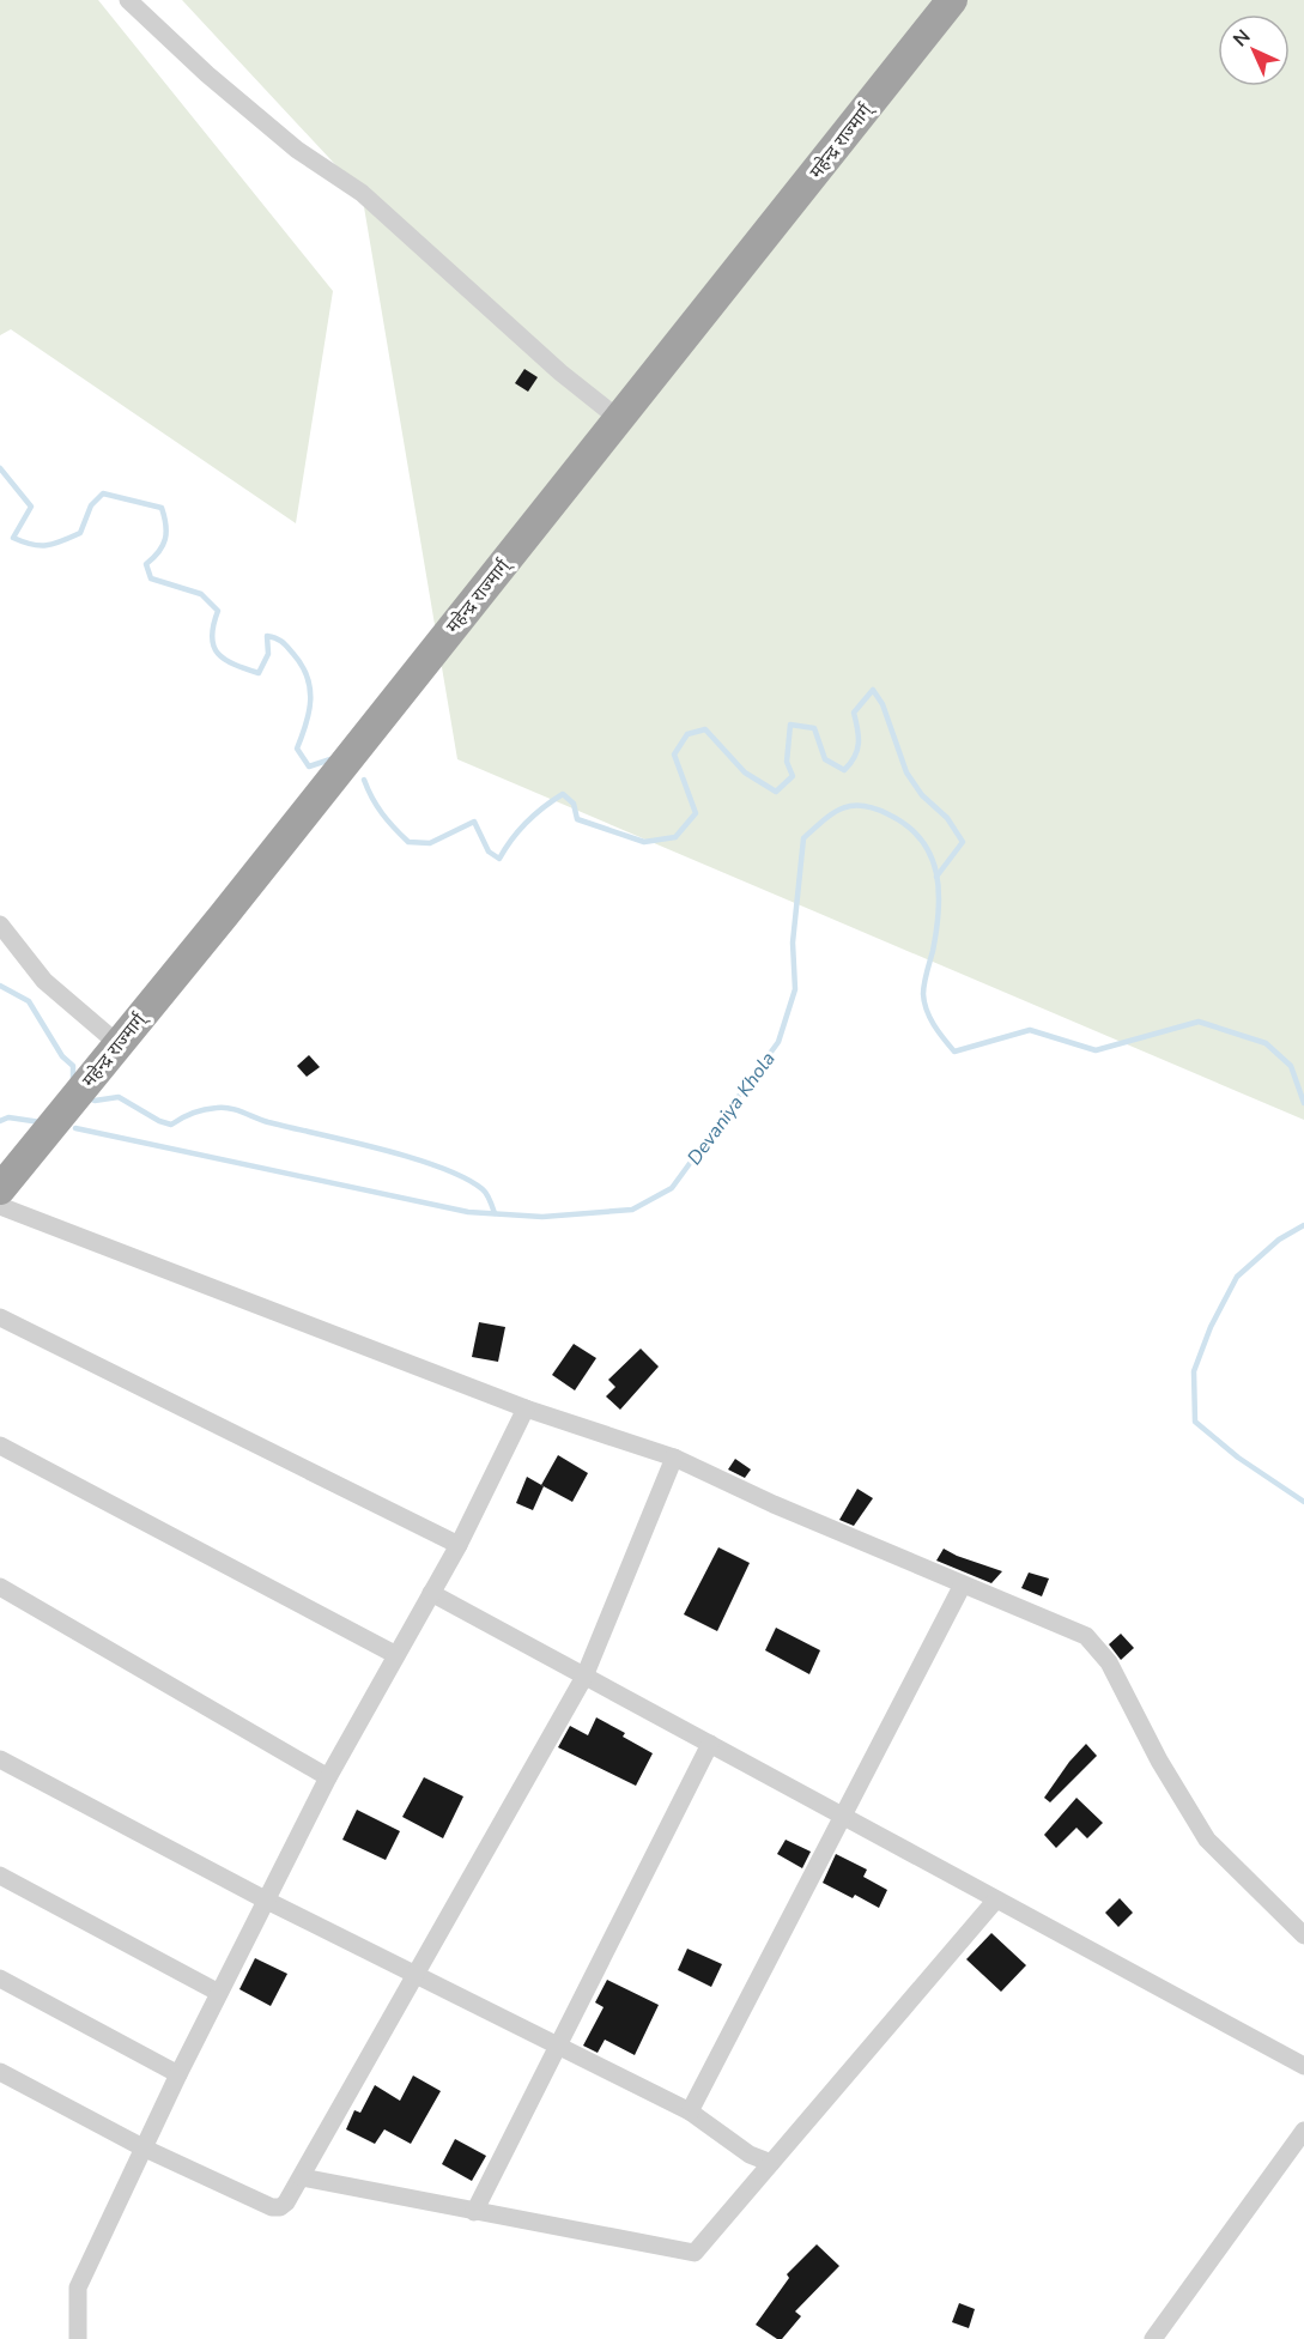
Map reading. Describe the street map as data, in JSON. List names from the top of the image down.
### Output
{
  "streets": {
    "highway": ["महेन्द्र राज्मार्ग्"]
  },
  "water": ["Devaniya Khola"],
  "north": "top left"
}
